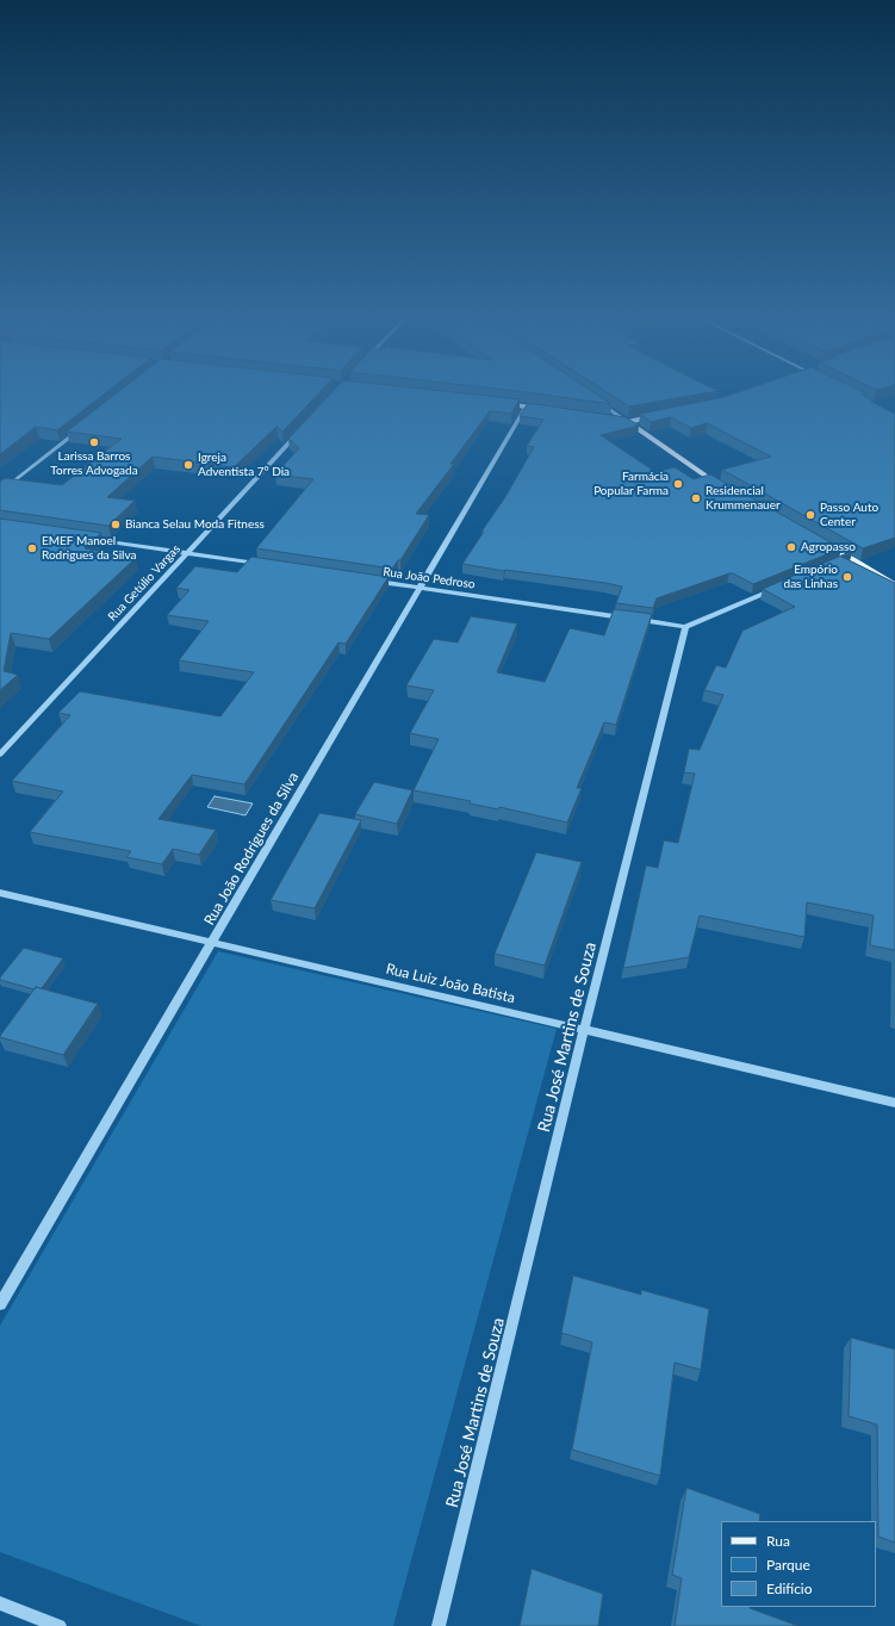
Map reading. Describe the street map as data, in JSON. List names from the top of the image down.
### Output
{
  "streets": {
    "street": [
      "Rua João Pedroso",
      "Rua Getúlio Vargas",
      "Rua João Rodrigues da Silva",
      "Rua Luiz João Batista",
      "Rua José Martins de Souza"
    ]
  },
  "crossings": [
    ["Rua João Pedroso", "Rua João Rodrigues da Silva"],
    ["Rua João Pedroso", "Rua José Martins de Souza"],
    ["Rua João Rodrigues da Silva", "Rua Luiz João Batista"],
    ["Rua Luiz João Batista", "Rua José Martins de Souza"]
  ],
  "places": [
    "Larissa Barros Torres Advogada",
    "Igreja Adventista 7° Dia",
    "Farmácia Popular Farma",
    "Residencial Krummenauer",
    "Passo Auto Center",
    "Bianca Selau Moda Fitness",
    "Agropasso",
    "EMEF Manoel Rodrigues da Silva",
    "Empório das Linhas"
  ],
  "legend": ["Rua", "Parque", "Edifício"]
}
